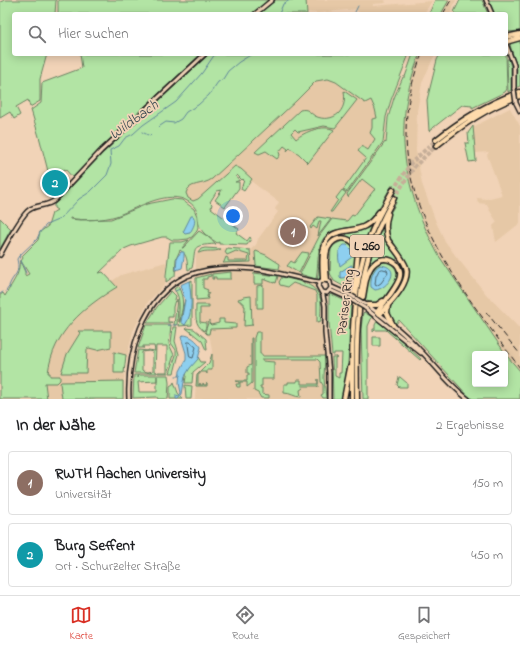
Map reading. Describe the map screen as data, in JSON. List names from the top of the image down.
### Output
{
  "streets": {
    "highway": ["L 260", "Pariser Ring"]
  },
  "water": ["Wildbach"],
  "page": {
    "search": "Hier suchen",
    "pins": ["2", "1"],
    "heading": ["In der Nähe", "2 Ergebnisse"],
    "list": [
      {
        "mark": "1",
        "name": "RWTH Aachen University",
        "note": "Universität",
        "value": "150 m"
      },
      {
        "mark": "2",
        "name": "Burg Seffent",
        "note": "Ort · Schurzelter Straße",
        "value": "450 m"
      }
    ],
    "nav": ["Karte", "Route", "Gespeichert"]
  }
}
